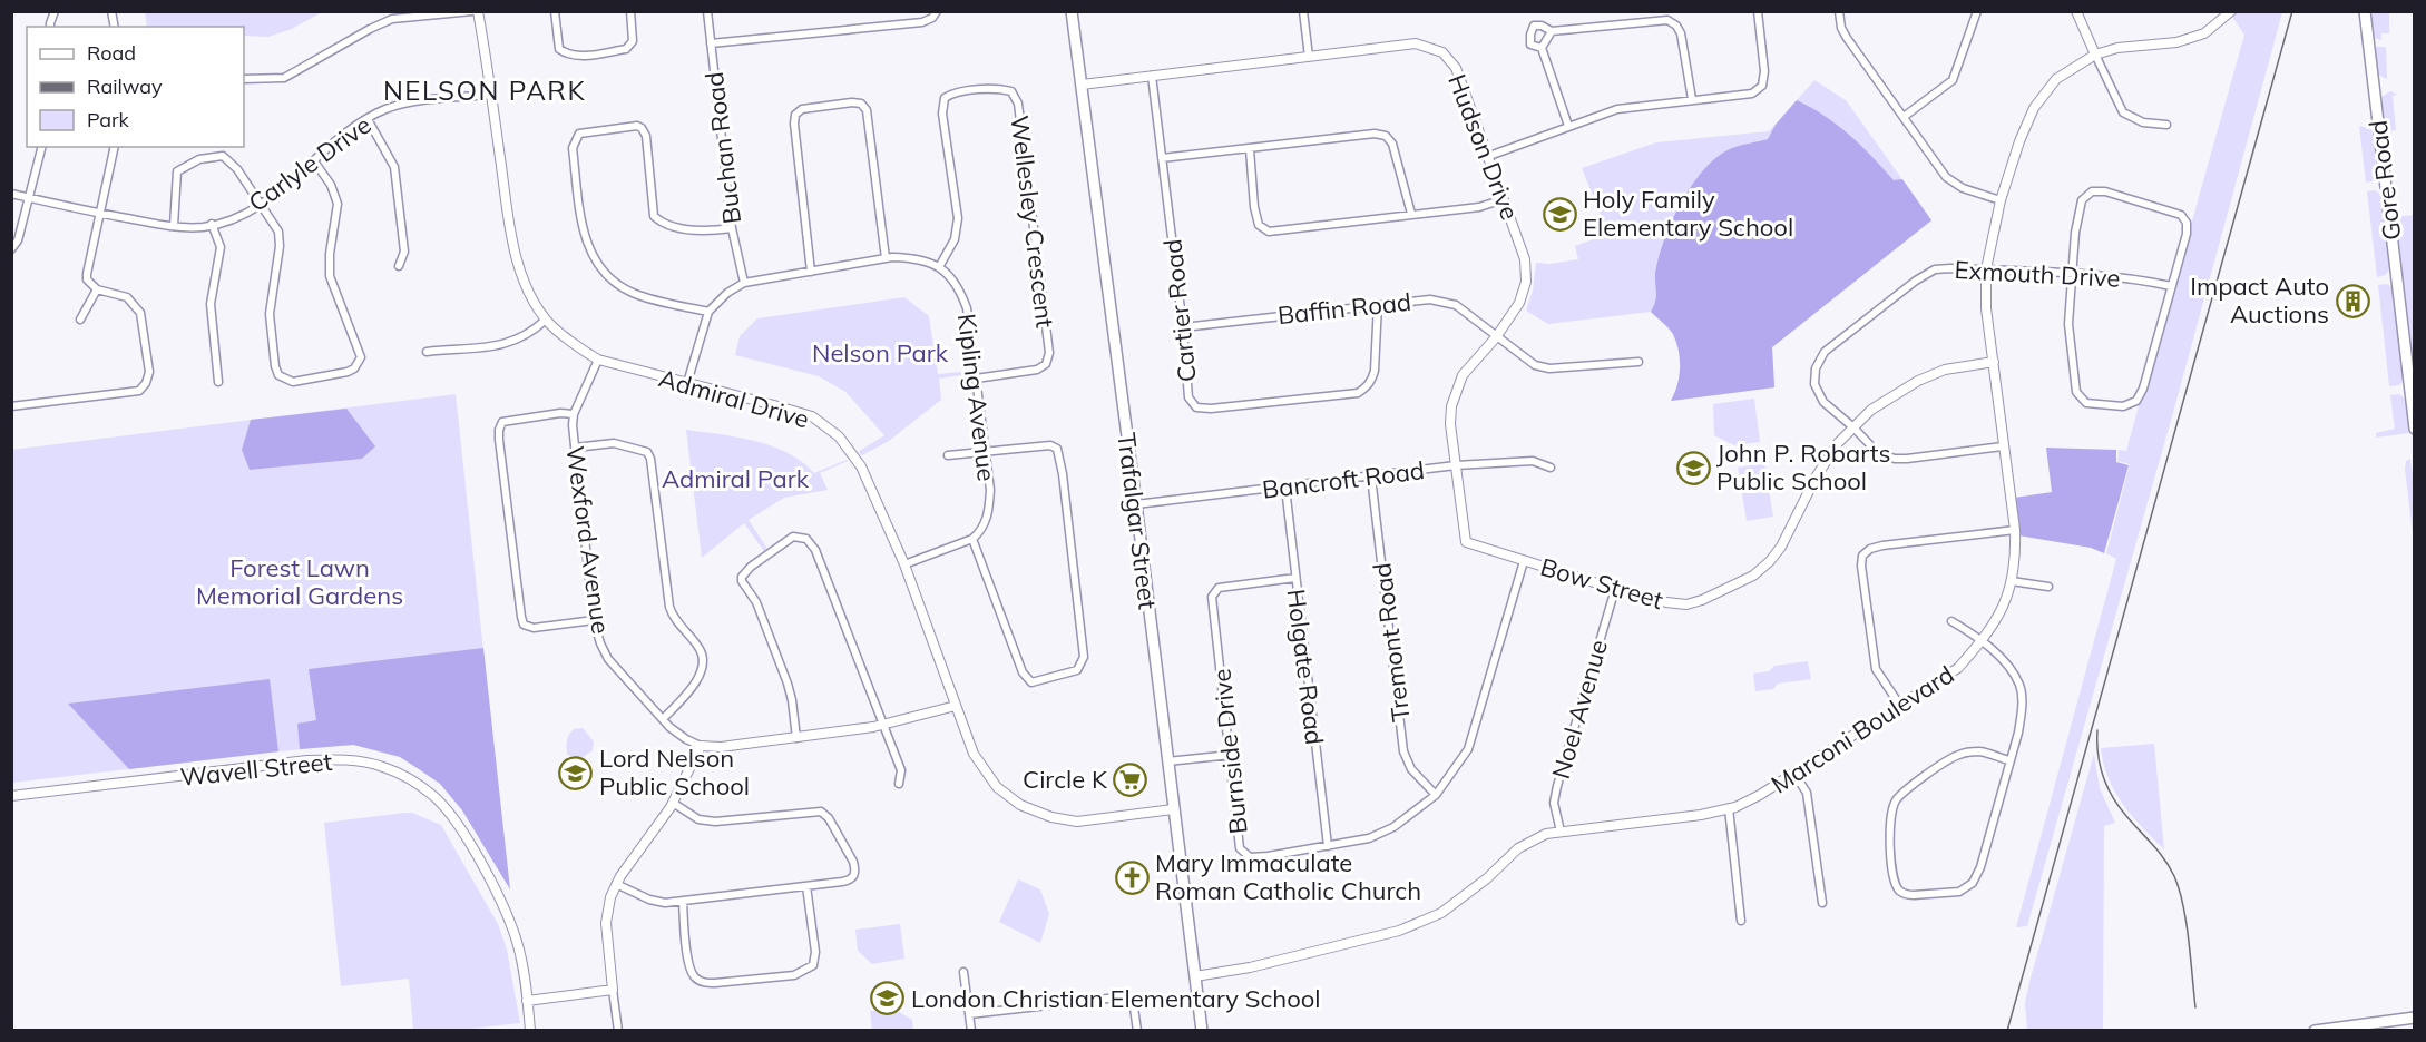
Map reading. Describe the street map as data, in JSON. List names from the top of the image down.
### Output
{
  "streets": {
    "main road": ["Gore Road", "Trafalgar Street"],
    "street": [
      "Hudson Drive",
      "Buchan Road",
      "Carlyle Drive",
      "Wellesley Crescent",
      "Exmouth Drive",
      "Baffin Road",
      "Cartier Road",
      "Kipling Avenue",
      "Admiral Drive",
      "Bancroft Road",
      "Wexford Avenue",
      "Bow Street",
      "Tremont Road",
      "Holgate Road",
      "Noel Avenue",
      "Marconi Boulevard",
      "Burnside Drive",
      "Wavell Street"
    ]
  },
  "crossings": [
    ["Hudson Drive", "Baffin Road"],
    ["Hudson Drive", "Cartier Road"],
    ["Hudson Drive", "Bancroft Road"],
    ["Hudson Drive", "Trafalgar Street"],
    ["Hudson Drive", "Bow Street"],
    ["Carlyle Drive", "Admiral Drive"],
    ["Wellesley Crescent", "Kipling Avenue"],
    ["Exmouth Drive", "Bow Street"],
    ["Exmouth Drive", "Marconi Boulevard"],
    ["Baffin Road", "Cartier Road"],
    ["Admiral Drive", "Trafalgar Street"],
    ["Admiral Drive", "Wexford Avenue"],
    ["Bancroft Road", "Trafalgar Street"],
    ["Bancroft Road", "Bow Street"],
    ["Bancroft Road", "Tremont Road"],
    ["Bancroft Road", "Holgate Road"],
    ["Trafalgar Street", "Marconi Boulevard"],
    ["Bow Street", "Noel Avenue"],
    ["Bow Street", "Marconi Boulevard"],
    ["Bow Street", "Burnside Drive"],
    ["Tremont Road", "Burnside Drive"],
    ["Holgate Road", "Burnside Drive"],
    ["Noel Avenue", "Marconi Boulevard"]
  ],
  "districts": ["NELSON PARK"],
  "parks": ["Nelson Park", "Admiral Park", "Forest Lawn Memorial Gardens"],
  "places": {
    "school or university": [
      "Holy Family Elementary School",
      "John P. Robarts Public School",
      "Lord Nelson Public School",
      "London Christian Elementary School"
    ],
    "building": ["Impact Auto Auctions"],
    "supermarket": ["Circle K"],
    "church": ["Mary Immaculate Roman Catholic Church"]
  },
  "legend": ["Road", "Railway", "Park"]
}
